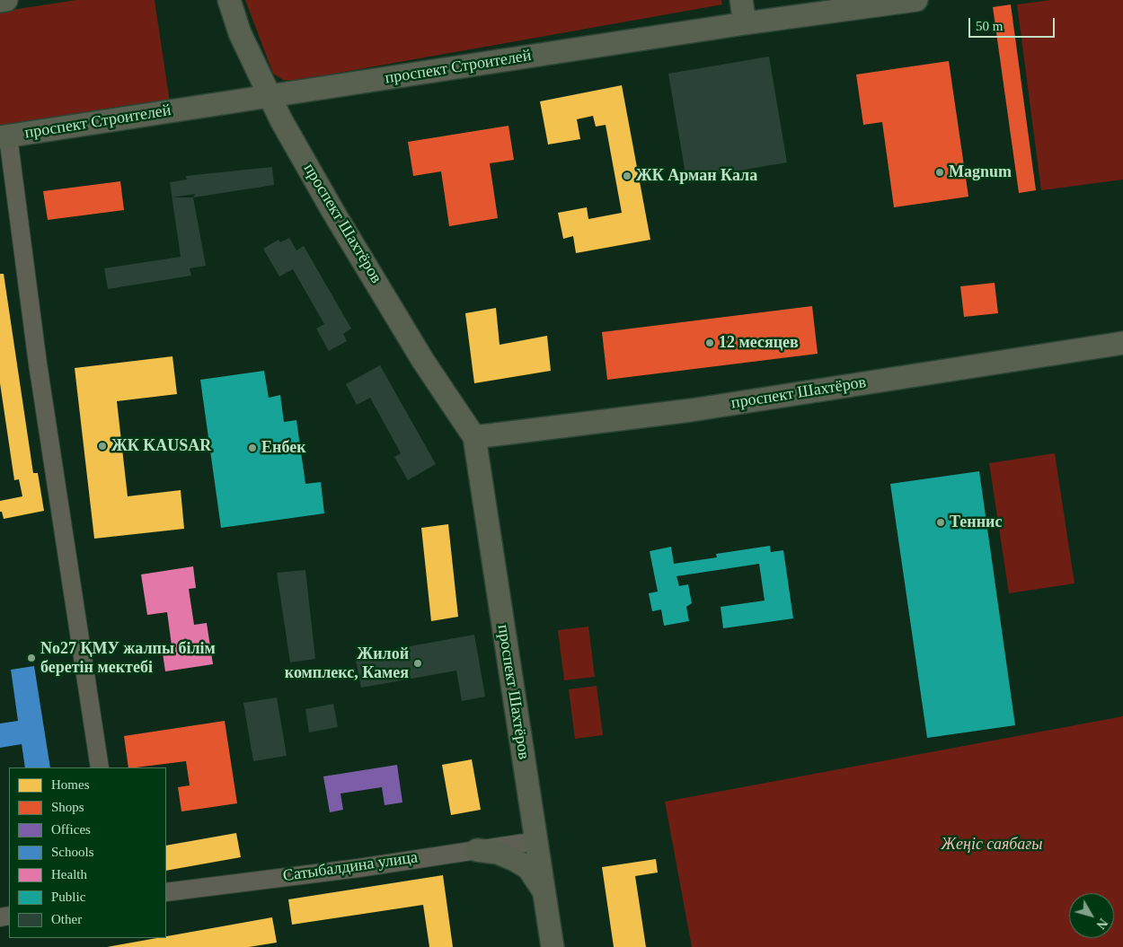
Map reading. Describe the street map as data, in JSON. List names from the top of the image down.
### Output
{
  "streets": {
    "main road": ["проспект Строителей", "проспект Шахтёров"],
    "street": ["Сатыбалдина улица"]
  },
  "crossings": [
    ["проспект Строителей", "проспект Шахтёров"],
    ["проспект Шахтёров", "Сатыбалдина улица"]
  ],
  "parks": ["Жеңіс саябағы"],
  "places": [
    "Magnum",
    "ЖК Арман Кала",
    "12 месяцев",
    "ЖК KAUSAR",
    "Енбек",
    "Теннис",
    "No27 ҚМУ жалпы білім беретін мектебі",
    "Жилой комплекс, Камея"
  ],
  "legend": [
    "Homes",
    "Shops",
    "Offices",
    "Schools",
    "Health",
    "Public",
    "Other"
  ],
  "scale_bar": "50 m",
  "north": "bottom right"
}
